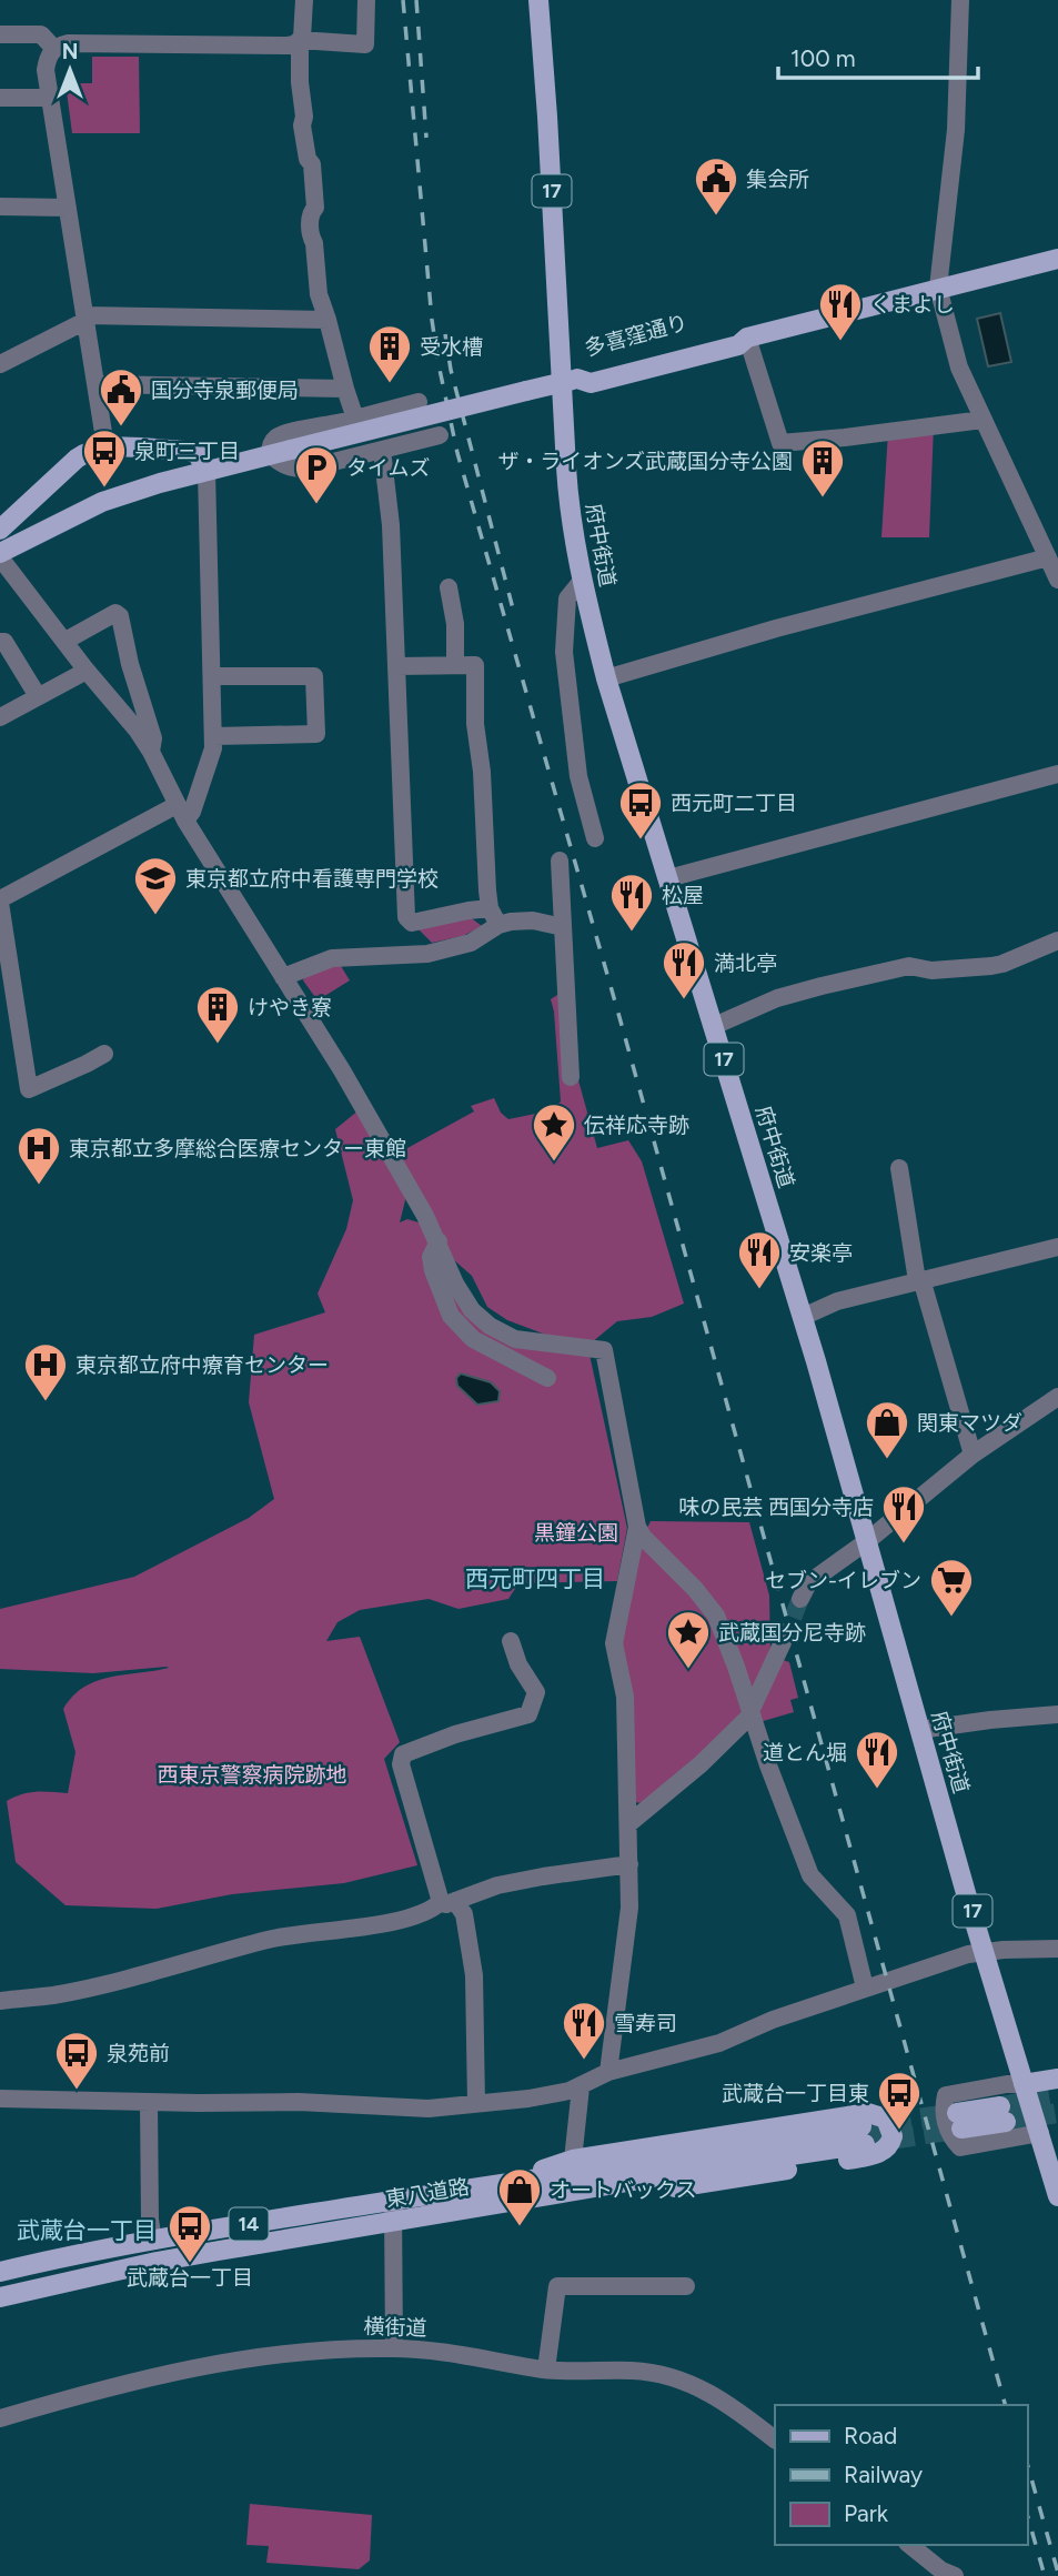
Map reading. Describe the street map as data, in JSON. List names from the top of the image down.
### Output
{
  "streets": {
    "main road": [
      "17",
      "多喜窪通り",
      "府中街道",
      "東八道路",
      "14"
    ],
    "street": ["横街道"]
  },
  "crossings": [
    ["多喜窪通り", "府中街道"],
    ["東八道路", "14"]
  ],
  "districts": ["西元町四丁目", "武蔵台一丁目"],
  "parks": ["黒鐘公園", "西東京警察病院跡地"],
  "places": {
    "public building": ["集会所", "国分寺泉郵便局"],
    "restaurant": [
      "くまよし",
      "松屋",
      "満北亭",
      "安楽亭",
      "味の民芸 西国分寺店",
      "道とん堀",
      "雪寿司"
    ],
    "building": ["受水槽", "ザ・ライオンズ武蔵国分寺公園", "けやき寮"],
    "bus stop": [
      "泉町三丁目",
      "西元町二丁目",
      "泉苑前",
      "武蔵台一丁目東",
      "武蔵台一丁目"
    ],
    "parking": ["タイムズ"],
    "school or university": ["東京都立府中看護専門学校"],
    "place": ["伝祥応寺跡", "武蔵国分尼寺跡"],
    "hospital": ["東京都立多摩総合医療センター東館", "東京都立府中療育センター"],
    "shop": ["関東マツダ", "オートバックス"],
    "supermarket": ["セブン-イレブン"]
  },
  "legend": ["Road", "Railway", "Park"],
  "scale_bar": "100 m",
  "north": "top"
}
